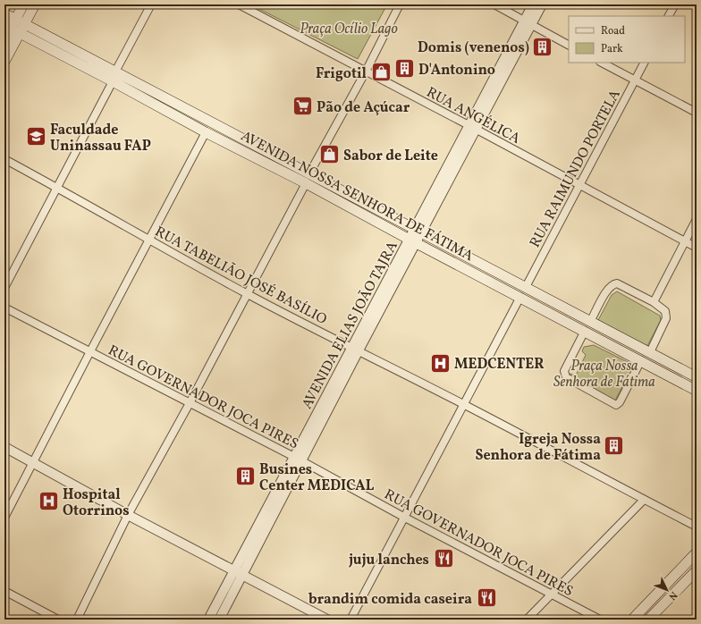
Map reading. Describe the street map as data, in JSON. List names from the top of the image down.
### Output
{
  "streets": {
    "main road": ["AVENIDA NOSSA SENHORA DE FÁTIMA"],
    "street": [
      "RUA ANGÉLICA",
      "RUA RAIMUNDO PORTELA",
      "RUA TABELIÃO JOSÉ BASÍLIO",
      "AVENIDA ELIAS JOÃO TAJRA",
      "RUA GOVERNADOR JOCA PIRES"
    ]
  },
  "crossings": [
    ["RUA ANGÉLICA", "RUA RAIMUNDO PORTELA"],
    ["RUA ANGÉLICA", "AVENIDA ELIAS JOÃO TAJRA"],
    ["RUA RAIMUNDO PORTELA", "AVENIDA NOSSA SENHORA DE FÁTIMA"],
    ["AVENIDA NOSSA SENHORA DE FÁTIMA", "AVENIDA ELIAS JOÃO TAJRA"],
    ["RUA TABELIÃO JOSÉ BASÍLIO", "AVENIDA ELIAS JOÃO TAJRA"],
    ["AVENIDA ELIAS JOÃO TAJRA", "RUA GOVERNADOR JOCA PIRES"]
  ],
  "parks": ["Praça Ocílio Lago", "Praça Nossa Senhora de Fátima"],
  "places": {
    "building": [
      "Domis (venenos)",
      "D'Antonino",
      "Igreja Nossa Senhora de Fátima",
      "Busines Center MEDICAL"
    ],
    "shop": ["Frigotil", "Sabor de Leite"],
    "supermarket": ["Pão de Açúcar"],
    "school or university": ["Faculdade Uninassau FAP"],
    "hospital": ["MEDCENTER", "Hospital Otorrinos"],
    "restaurant": ["juju lanches", "brandim comida caseira"]
  },
  "legend": ["Road", "Park"],
  "north": "bottom right"
}
